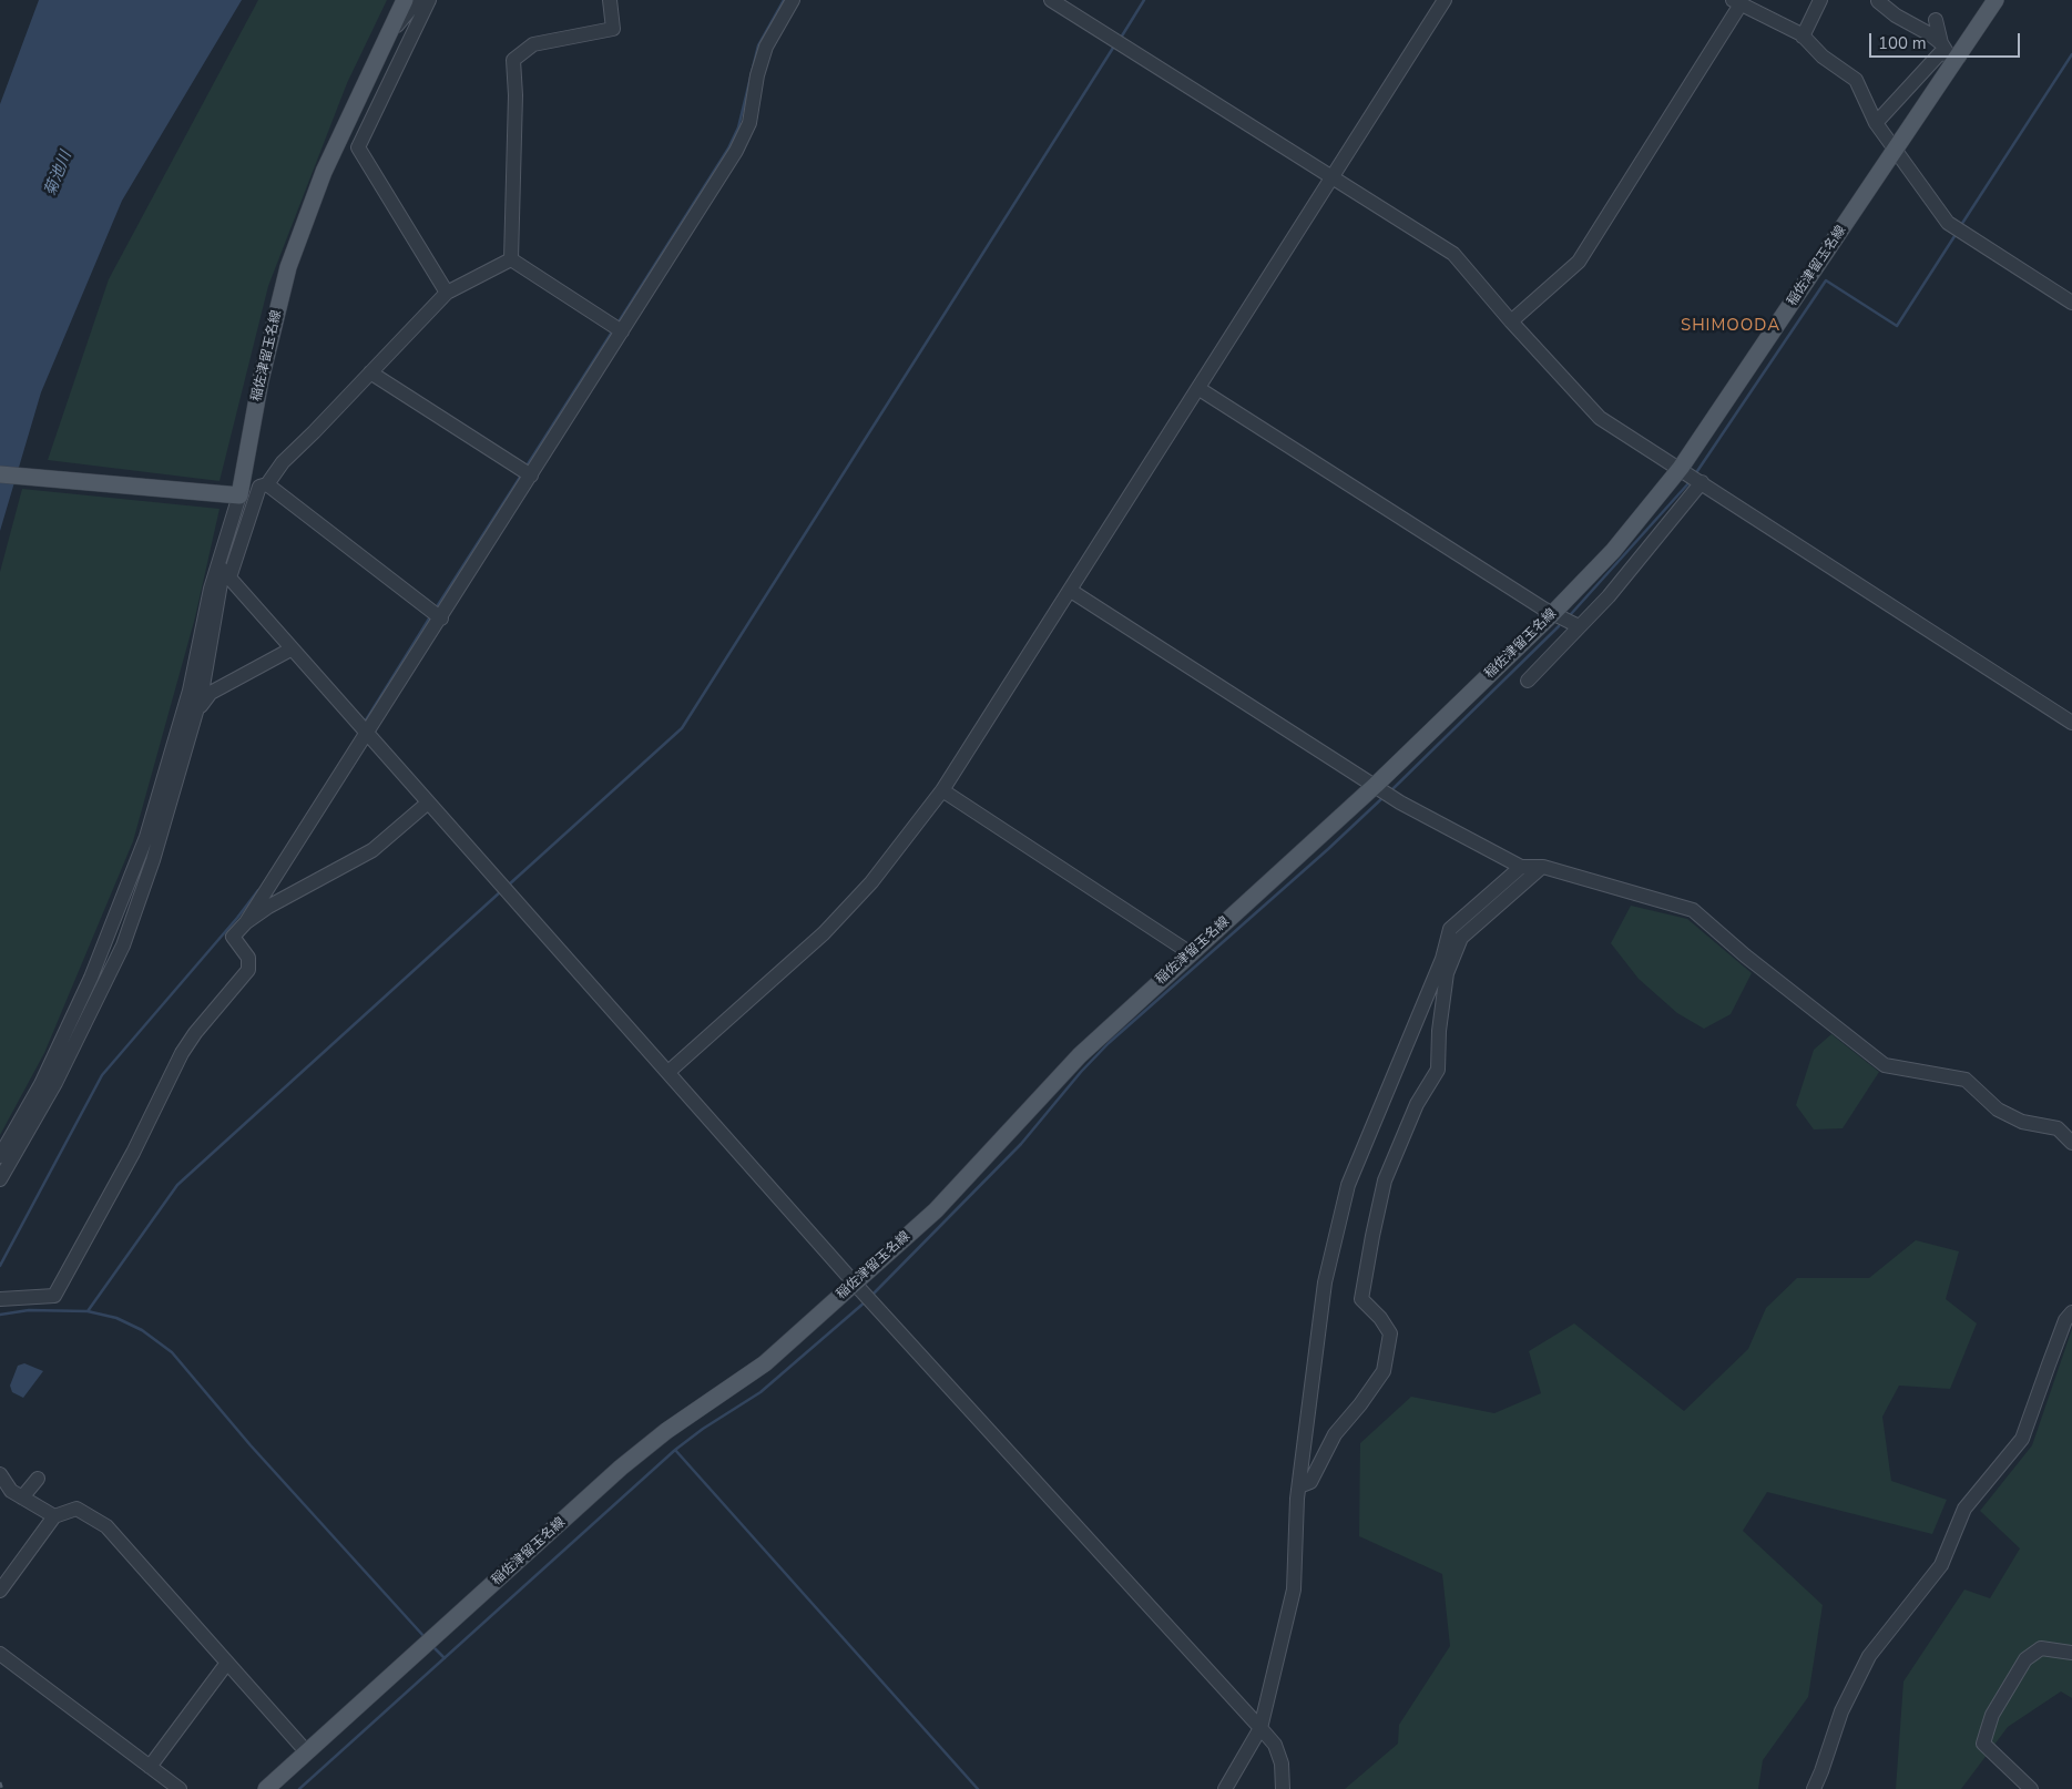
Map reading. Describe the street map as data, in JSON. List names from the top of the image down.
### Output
{
  "streets": {
    "main road": ["稲佐津留玉名線"]
  },
  "districts": ["SHIMOODA"],
  "water": ["菊池川"],
  "scale_bar": "100 m"
}
